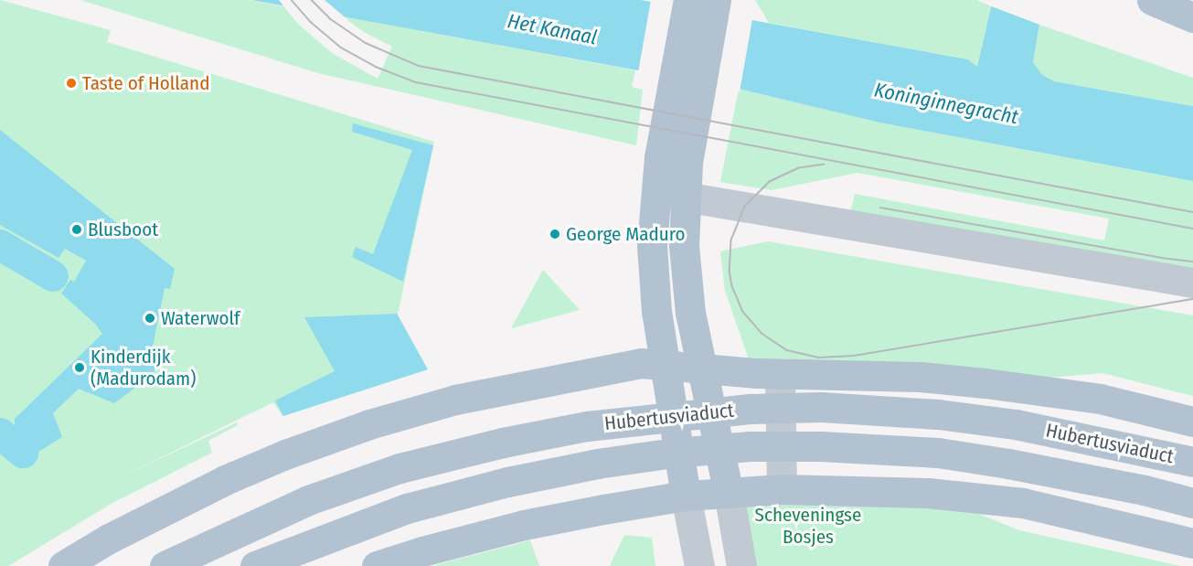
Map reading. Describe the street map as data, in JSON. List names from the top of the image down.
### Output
{
  "streets": {
    "main road": ["Hubertusviaduct"]
  },
  "water": ["Het Kanaal", "Koninginnegracht"],
  "parks": ["Scheveningse Bosjes"],
  "places": [
    "Taste of Holland",
    "Blusboot",
    "George Maduro",
    "Waterwolf",
    "Kinderdijk (Madurodam)"
  ]
}
